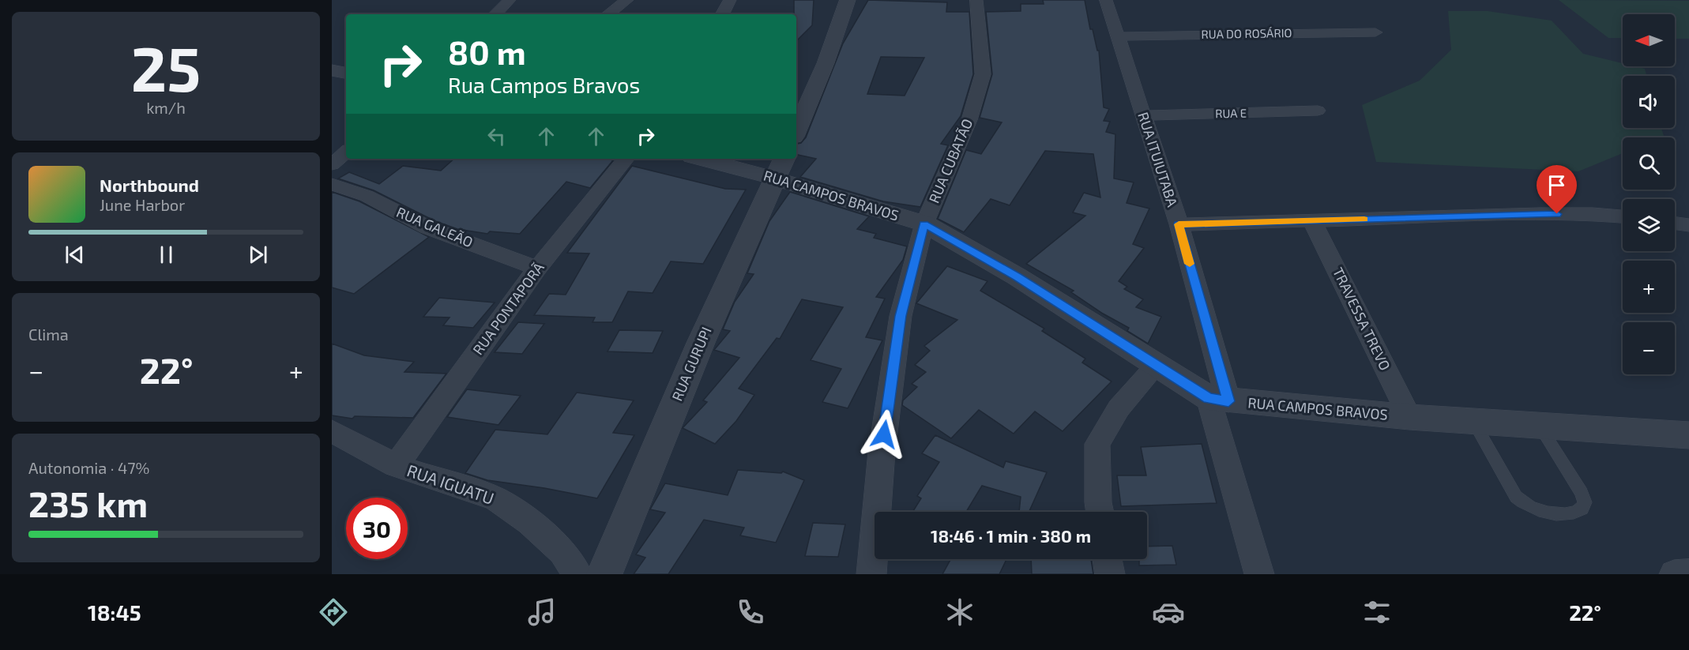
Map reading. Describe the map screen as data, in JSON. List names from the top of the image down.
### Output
{
  "streets": {
    "street": [
      "RUA DO ROSÁRIO",
      "RUA E",
      "RUA ITUIUTABA",
      "RUA CUBATÃO",
      "RUA CAMPOS BRAVOS",
      "RUA GALEÃO",
      "RUA PONTAPORÃ",
      "TRAVESSA TREVO",
      "RUA GURUPI",
      "RUA IGUATU"
    ]
  },
  "crossings": [
    ["RUA DO ROSÁRIO", "RUA ITUIUTABA"],
    ["RUA E", "RUA ITUIUTABA"],
    ["RUA ITUIUTABA", "RUA CAMPOS BRAVOS"],
    ["RUA CUBATÃO", "RUA CAMPOS BRAVOS"],
    ["RUA CAMPOS BRAVOS", "TRAVESSA TREVO"],
    ["RUA CAMPOS BRAVOS", "RUA GURUPI"],
    ["RUA GALEÃO", "RUA PONTAPORÃ"],
    ["RUA PONTAPORÃ", "RUA IGUATU"]
  ],
  "north": "left",
  "page": {
    "tile": [
      ["25", "km/h"],
      "Clima",
      ["Autonomia · 47%", "235 km"]
    ],
    "map_buttons": ["+", "−"],
    "turn": ["80 m", "Rua Campos Bravos"],
    "song": ["Northbound", "June Harbor"],
    "heat": ["−", "22°", "+"],
    "limit": "30",
    "trip": "18:46 · 1 min · 380 m",
    "tabs": ["18:45", "22°"]
  }
}
